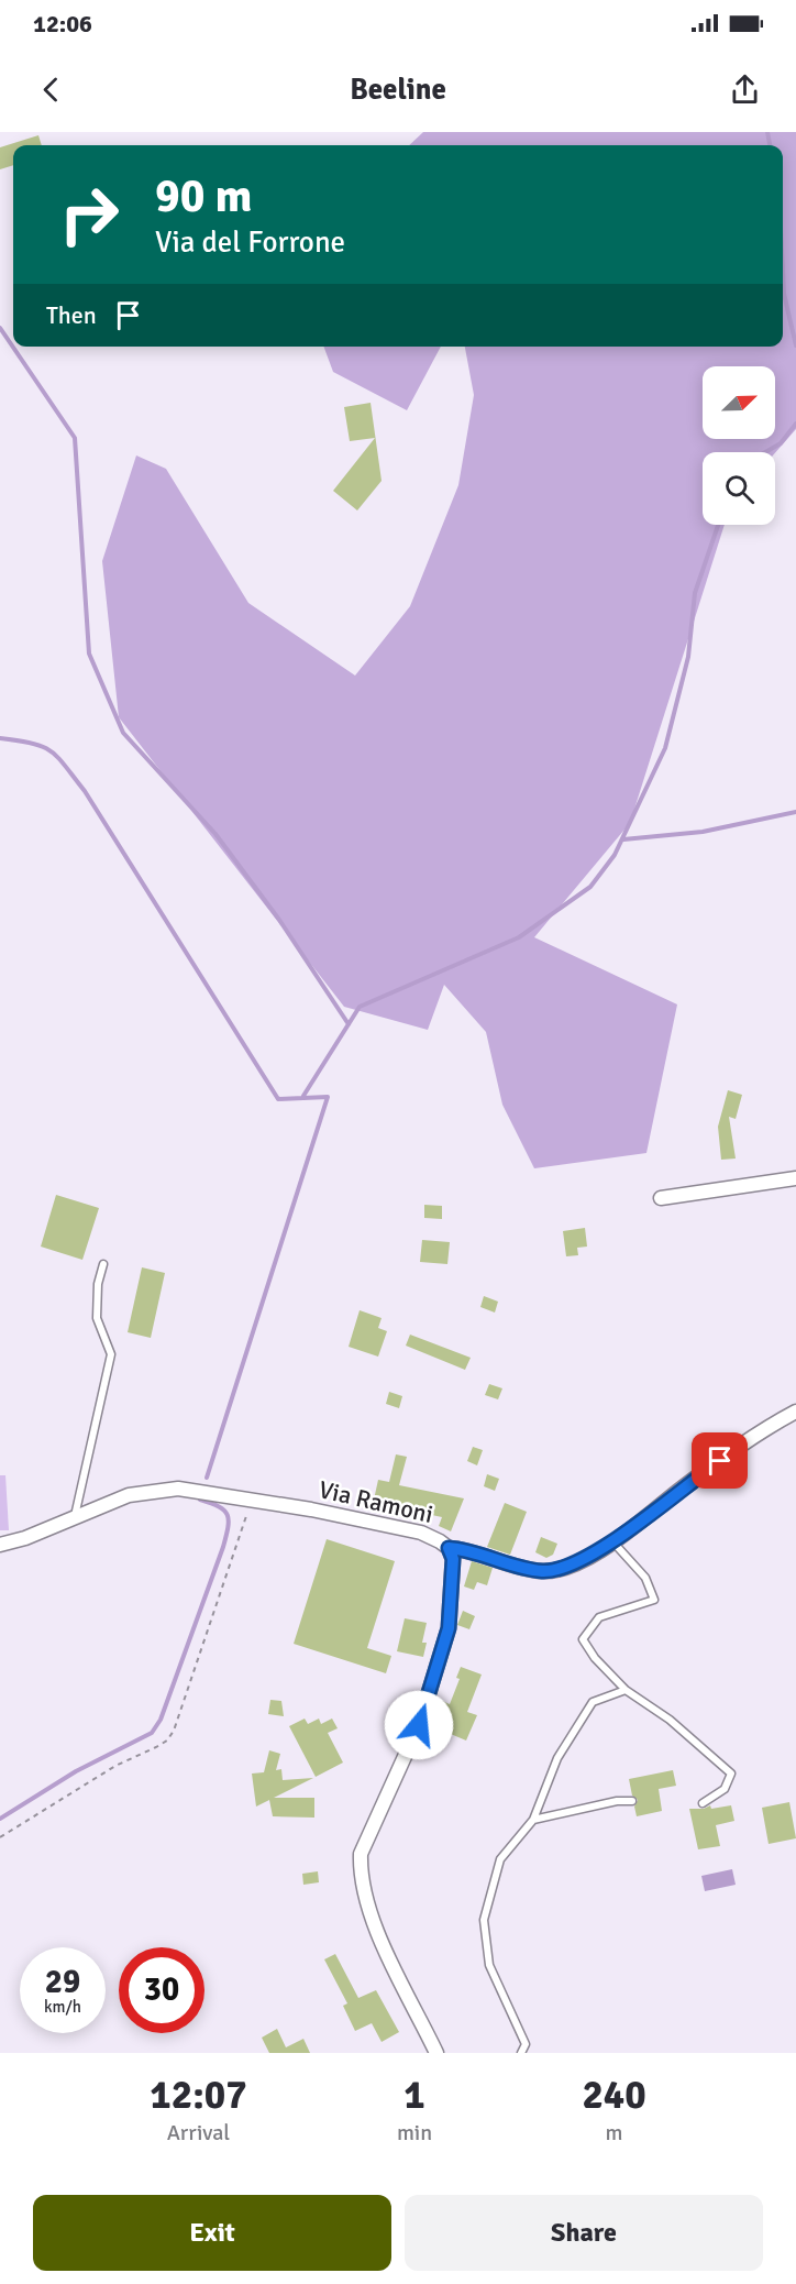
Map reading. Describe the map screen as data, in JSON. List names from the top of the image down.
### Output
{
  "streets": {
    "street": ["Via Ramoni"]
  },
  "north": "top right",
  "page": {
    "status": "12:06",
    "header": "Beeline",
    "turn": ["90 m", "Via del Forrone"],
    "then": "Then",
    "speed": "29 km/h",
    "limit": "30",
    "eta": [
      "12:07",
      "Arrival",
      "1",
      "min",
      "240",
      "m"
    ],
    "buttons": ["Exit", "Share"]
  }
}
